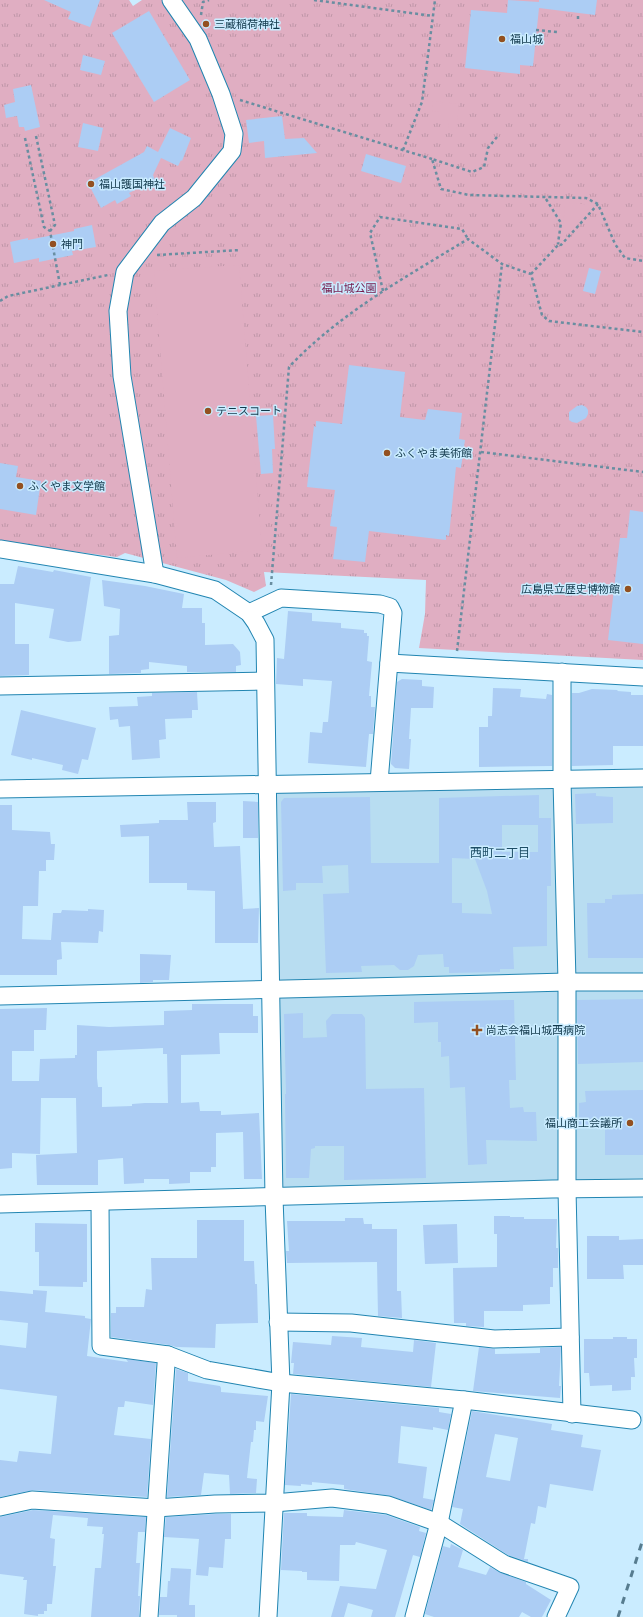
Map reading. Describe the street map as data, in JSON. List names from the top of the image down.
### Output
{
  "districts": ["西町二丁目"],
  "parks": ["福山城公園"],
  "places": {
    "other": [
      "三蔵稲荷神社",
      "福山城",
      "福山護国神社",
      "神門",
      "テニスコート",
      "ふくやま美術館",
      "ふくやま文学館",
      "広島県立歴史博物館",
      "福山商工会議所"
    ],
    "health": ["尚志会福山城西病院"]
  }
}
